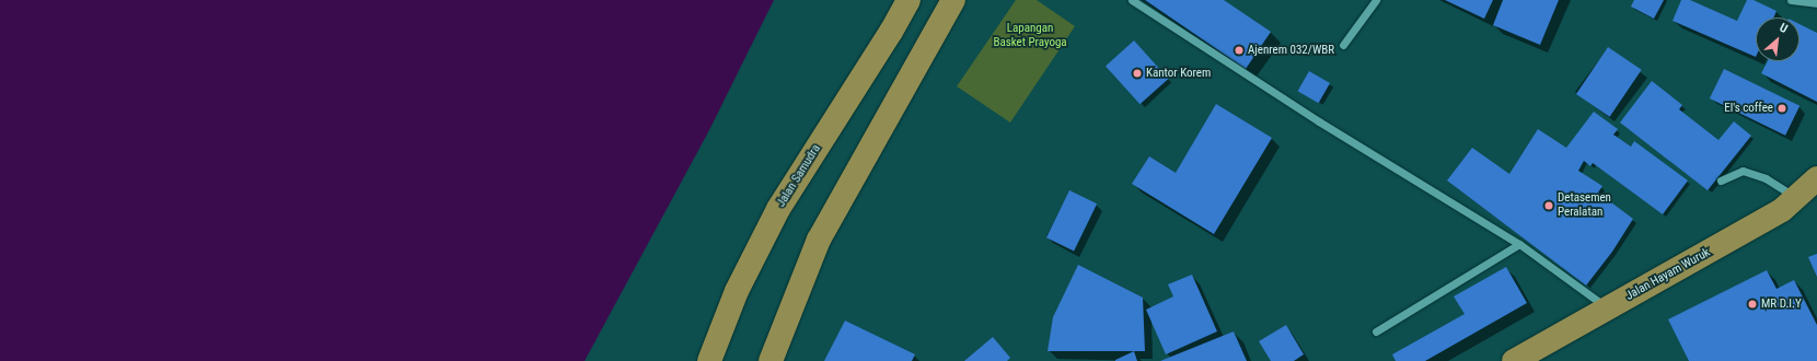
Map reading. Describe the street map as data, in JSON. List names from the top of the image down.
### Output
{
  "streets": {
    "main road": ["Jalan Samudra", "Jalan Hayam Wuruk"]
  },
  "parks": ["Lapangan Basket Prayoga"],
  "places": [
    "Ajenrem 032/WBR",
    "Kantor Korem",
    "El's coffee",
    "Detasemen Peralatan",
    "MR D.I.Y"
  ],
  "north": "top right"
}
